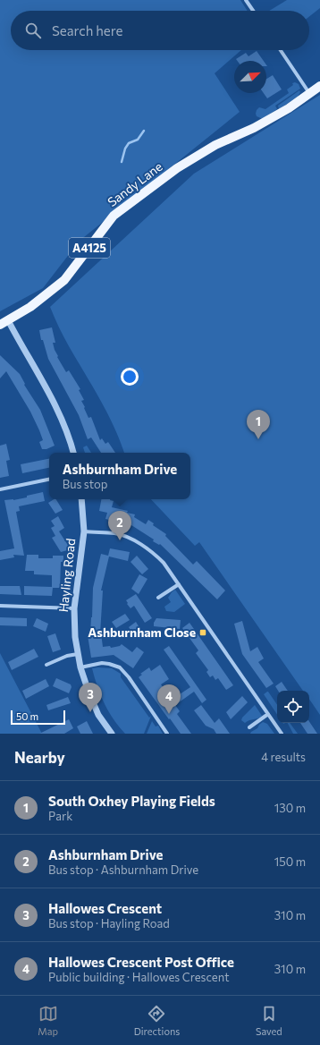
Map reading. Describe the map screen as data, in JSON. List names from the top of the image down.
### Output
{
  "streets": {
    "main road": ["Sandy Lane", "A4125"],
    "street": ["Hayling Road"]
  },
  "crossings": [
    ["Sandy Lane", "A4125"]
  ],
  "places": {
    "transit": ["Ashburnham Close"]
  },
  "scale_bar": "50 m",
  "north": "top right",
  "page": {
    "search": "Search here",
    "pins": [
      "1",
      "2",
      "3",
      "4"
    ],
    "popup": ["Ashburnham Drive", "Bus stop"],
    "scale": "50 m",
    "heading": ["Nearby", "4 results"],
    "list": [
      {
        "mark": "1",
        "name": "South Oxhey Playing Fields",
        "note": "Park",
        "value": "130 m"
      },
      {
        "mark": "2",
        "name": "Ashburnham Drive",
        "note": "Bus stop · Ashburnham Drive",
        "value": "150 m"
      },
      {
        "mark": "3",
        "name": "Hallowes Crescent",
        "note": "Bus stop · Hayling Road",
        "value": "310 m"
      },
      {
        "mark": "4",
        "name": "Hallowes Crescent Post Office",
        "note": "Public building · Hallowes Crescent",
        "value": "310 m"
      }
    ],
    "nav": ["Map", "Directions", "Saved"]
  }
}
